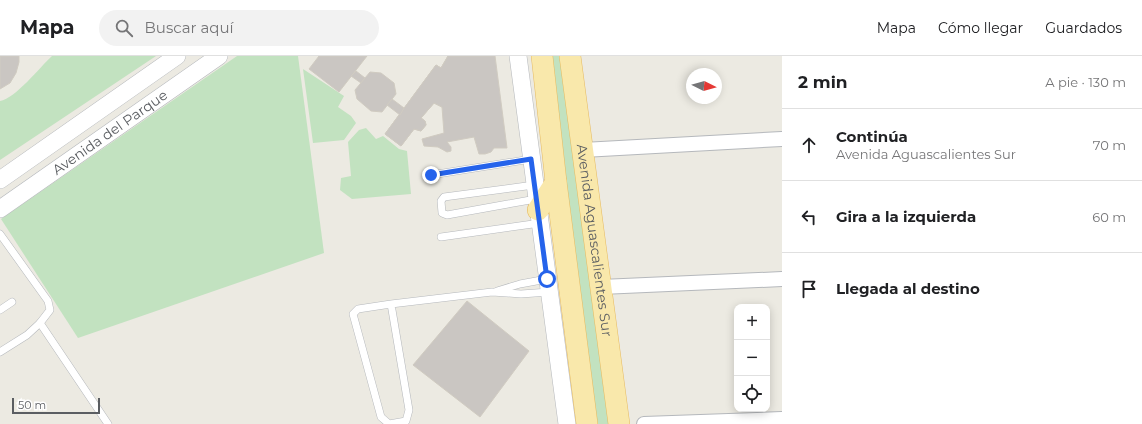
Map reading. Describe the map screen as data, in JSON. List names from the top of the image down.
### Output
{
  "streets": {
    "main road": ["Avenida Aguascalientes Sur"],
    "street": ["Avenida del Parque"]
  },
  "scale_bar": "50 m",
  "north": "right",
  "page": {
    "header": "Mapa",
    "search": "Buscar aquí",
    "nav": ["Mapa", "Cómo llegar", "Guardados"],
    "heading": ["2 min", "A pie · 130 m"],
    "list": [
      ["Continúa", "Avenida Aguascalientes Sur", "70 m"],
      ["Gira a la izquierda", "60 m"],
      "Llegada al destino"
    ],
    "map_buttons": ["+", "−"],
    "scale": "50 m"
  }
}
